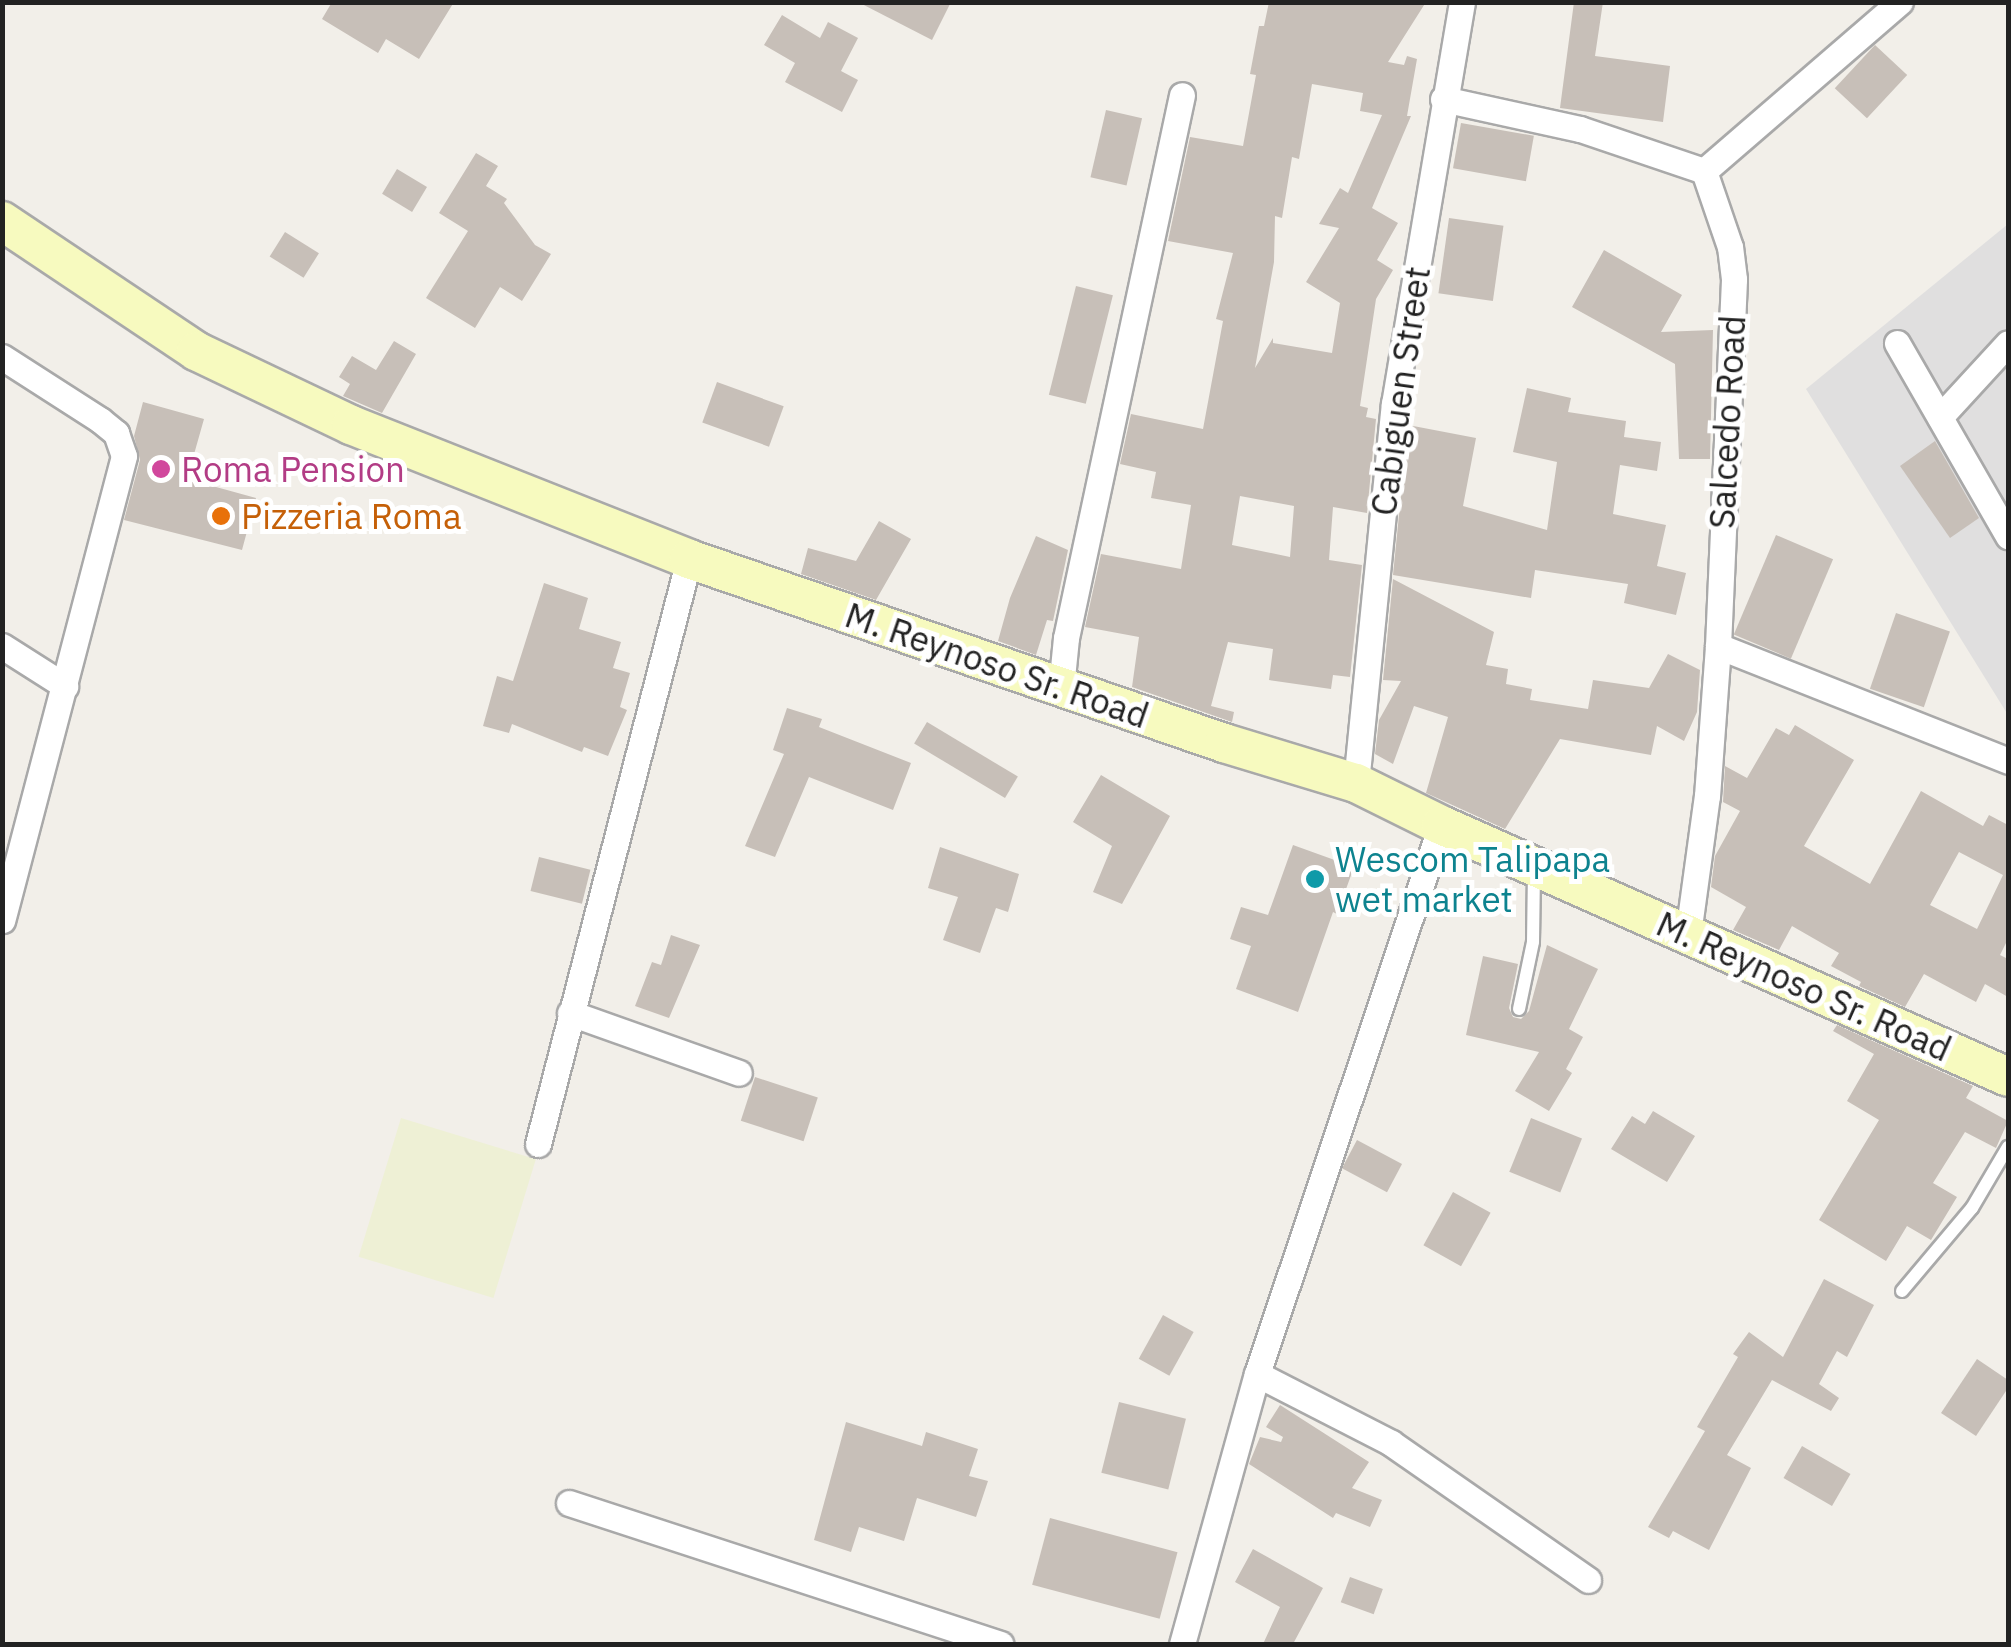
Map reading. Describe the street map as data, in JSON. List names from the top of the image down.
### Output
{
  "streets": {
    "street": ["Cabiguen Street", "Salcedo Road", "M. Reynoso Sr. Road"]
  },
  "crossings": [
    ["Cabiguen Street", "M. Reynoso Sr. Road"],
    ["Salcedo Road", "M. Reynoso Sr. Road"]
  ],
  "places": ["Roma Pension", "Pizzeria Roma", "Wescom Talipapa wet market"]
}
